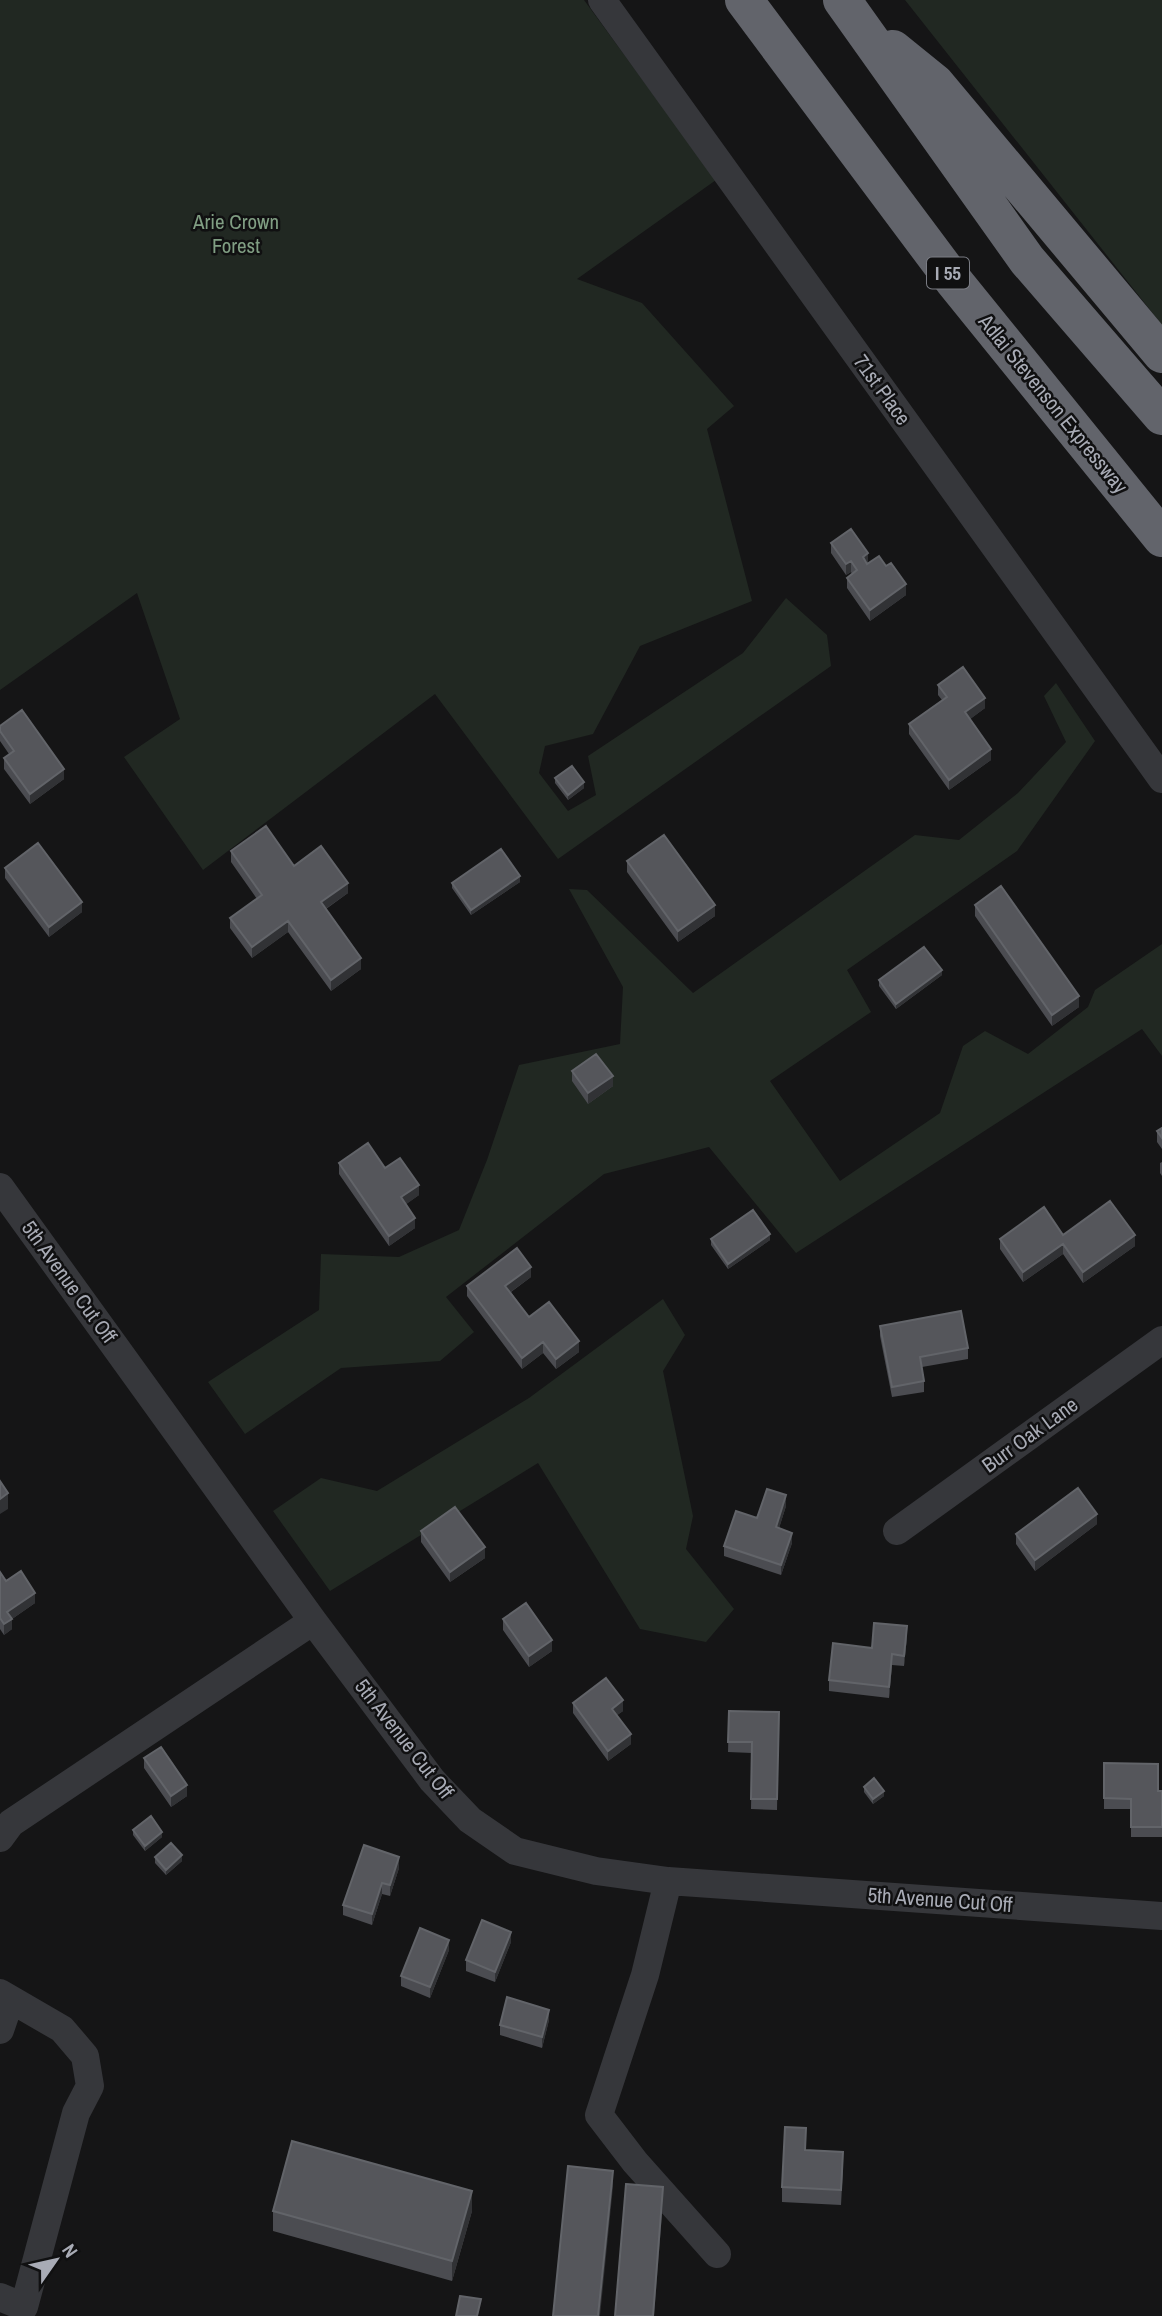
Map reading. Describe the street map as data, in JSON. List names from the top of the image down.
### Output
{
  "streets": {
    "highway": ["I 55", "Adlai Stevenson Expressway"],
    "street": ["71st Place", "5th Avenue Cut Off", "Burr Oak Lane"]
  },
  "parks": ["Arie Crown Forest"],
  "north": "top right"
}
